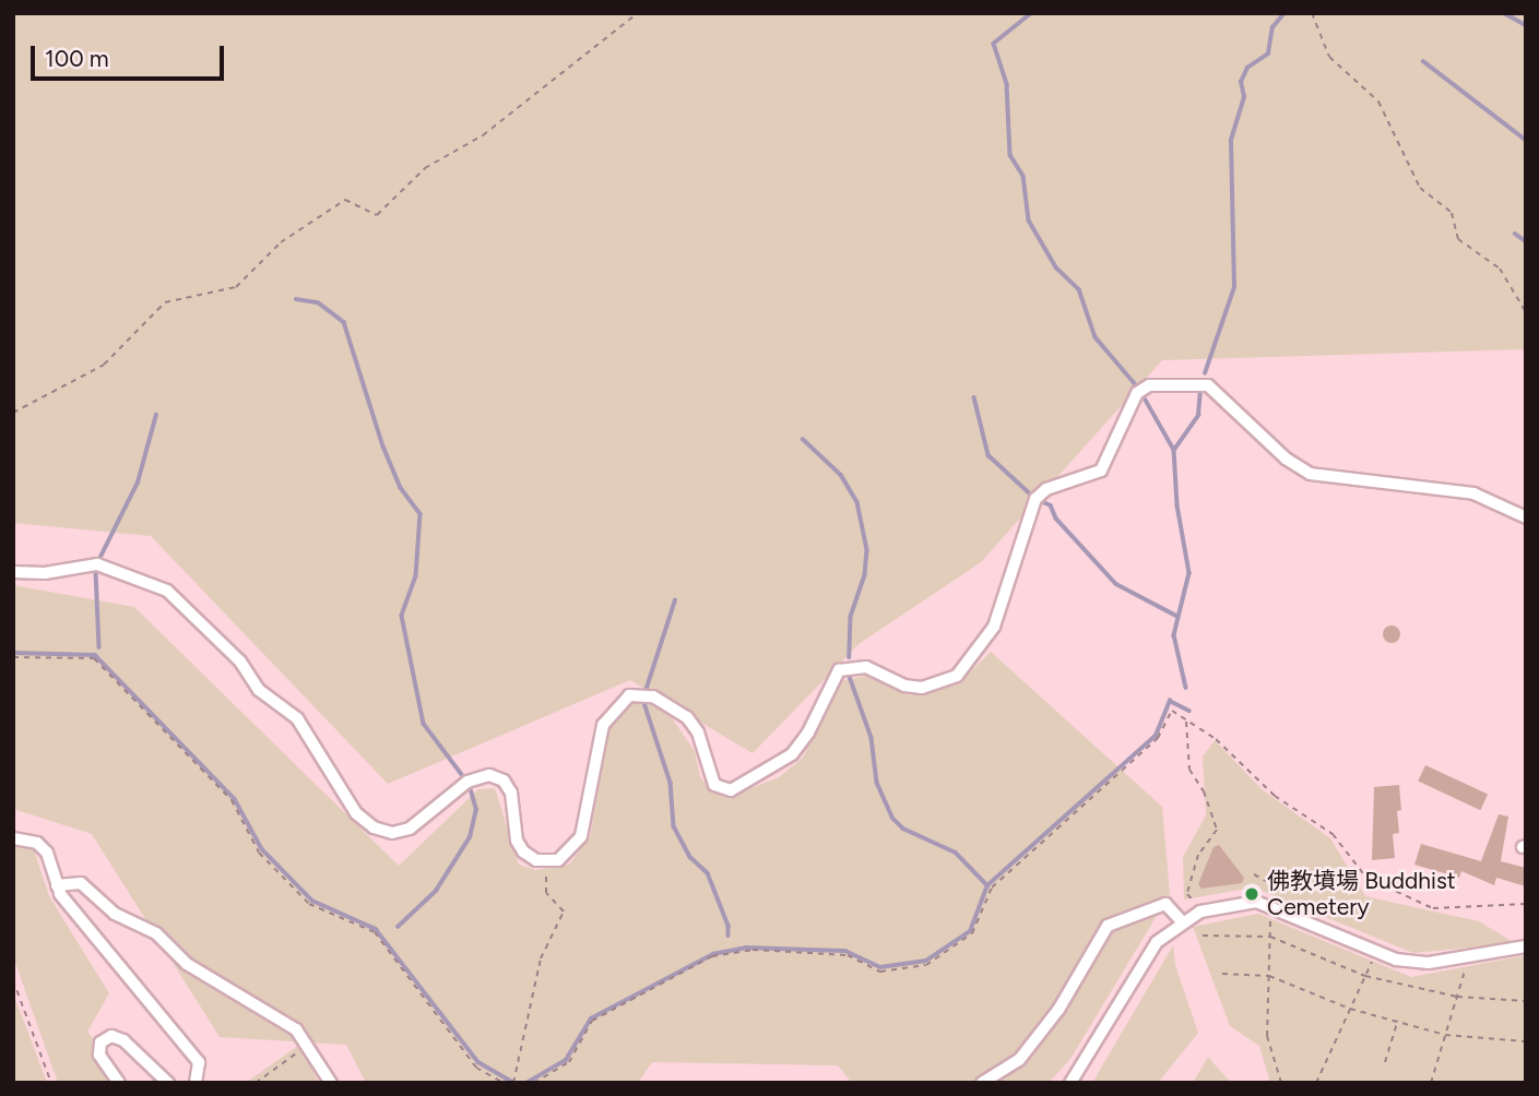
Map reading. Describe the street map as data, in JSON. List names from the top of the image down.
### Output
{
  "places": ["佛教墳場 Buddhist Cemetery"],
  "scale_bar": "100 m"
}
